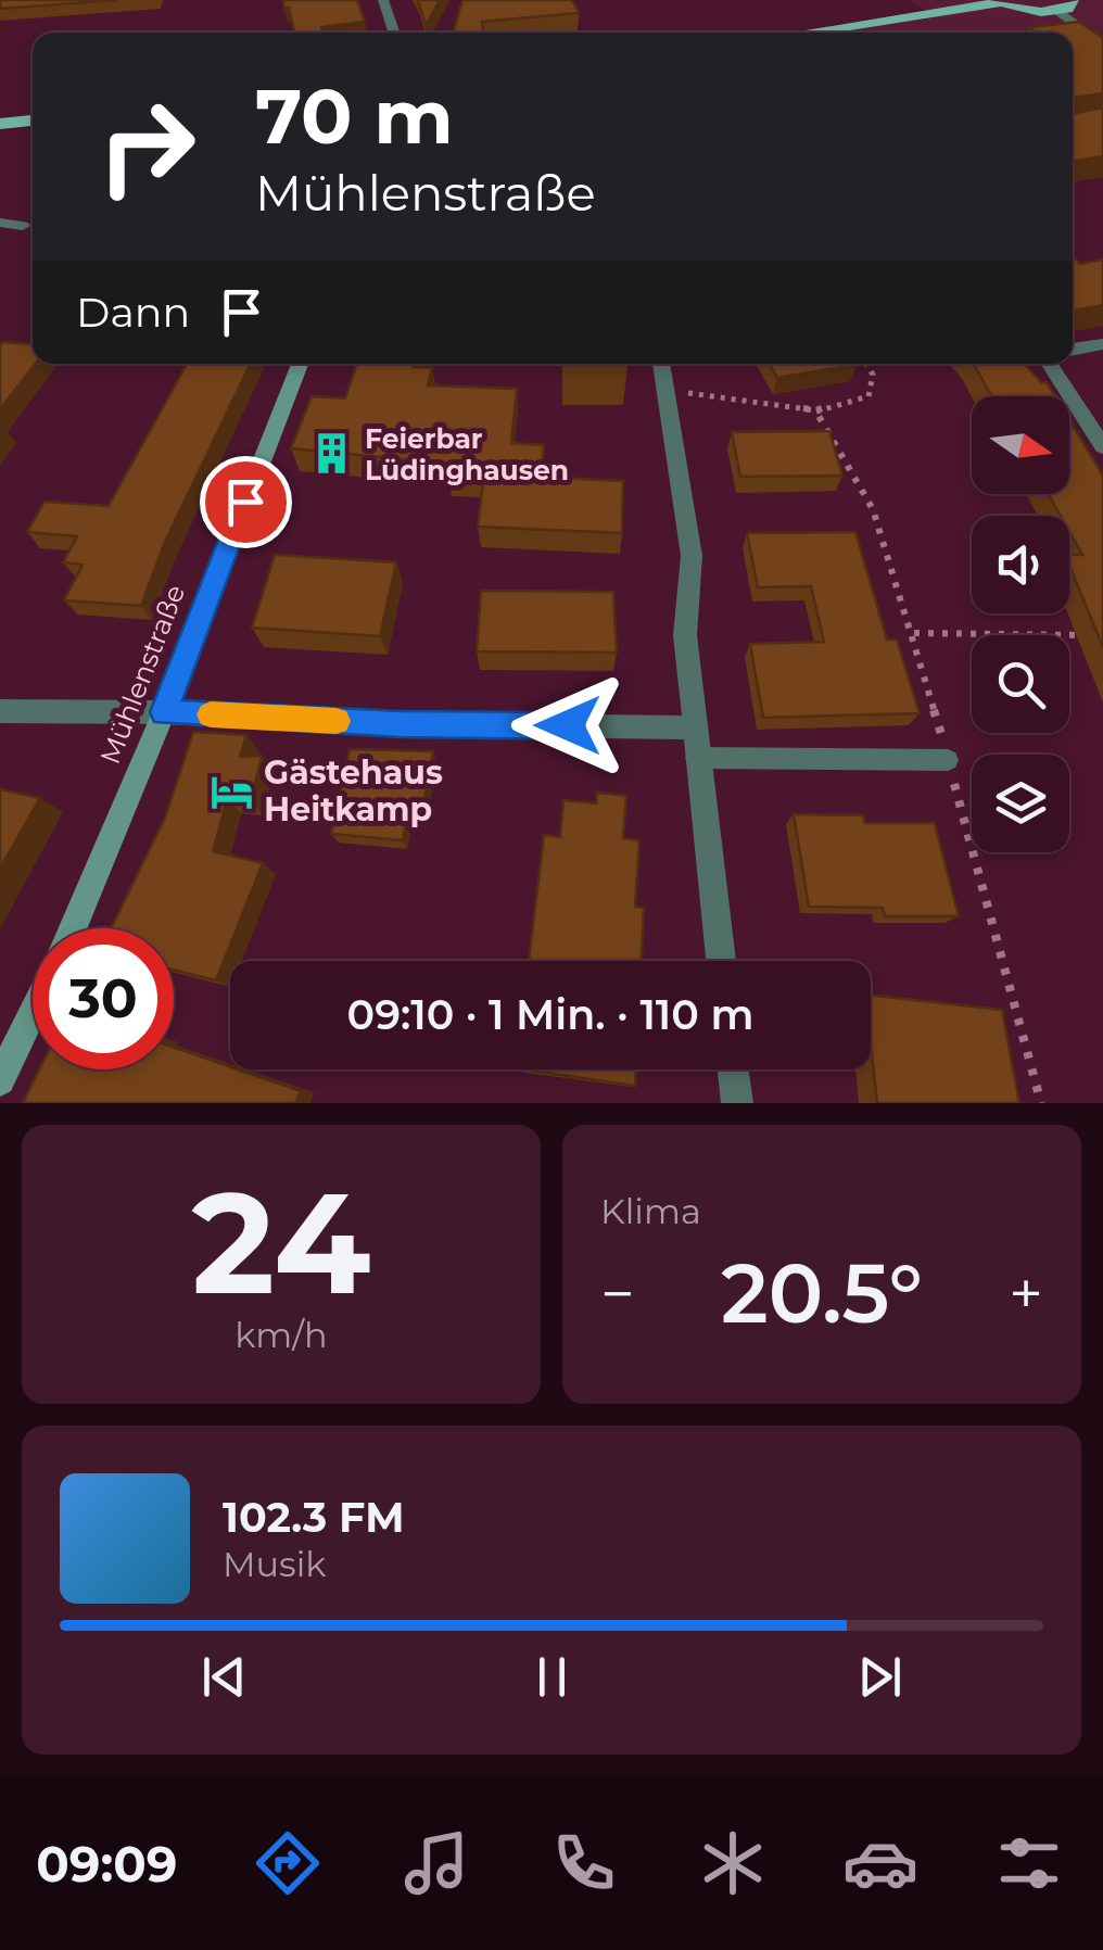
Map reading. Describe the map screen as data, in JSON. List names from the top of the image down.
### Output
{
  "streets": {
    "street": ["Mühlenstraße"]
  },
  "places": {
    "building": ["Feierbar Lüdinghausen"],
    "hotel": ["Gästehaus Heitkamp"]
  },
  "north": "right",
  "page": {
    "turn": ["70 m", "Mühlenstraße"],
    "then": "Dann",
    "limit": "30",
    "trip": "09:10 · 1 Min. · 110 m",
    "tile": [
      ["24", "km/h"],
      "Klima"
    ],
    "heat": ["−", "20.5°", "+"],
    "song": ["102.3 FM", "Musik"],
    "tabs": "09:09"
  }
}
